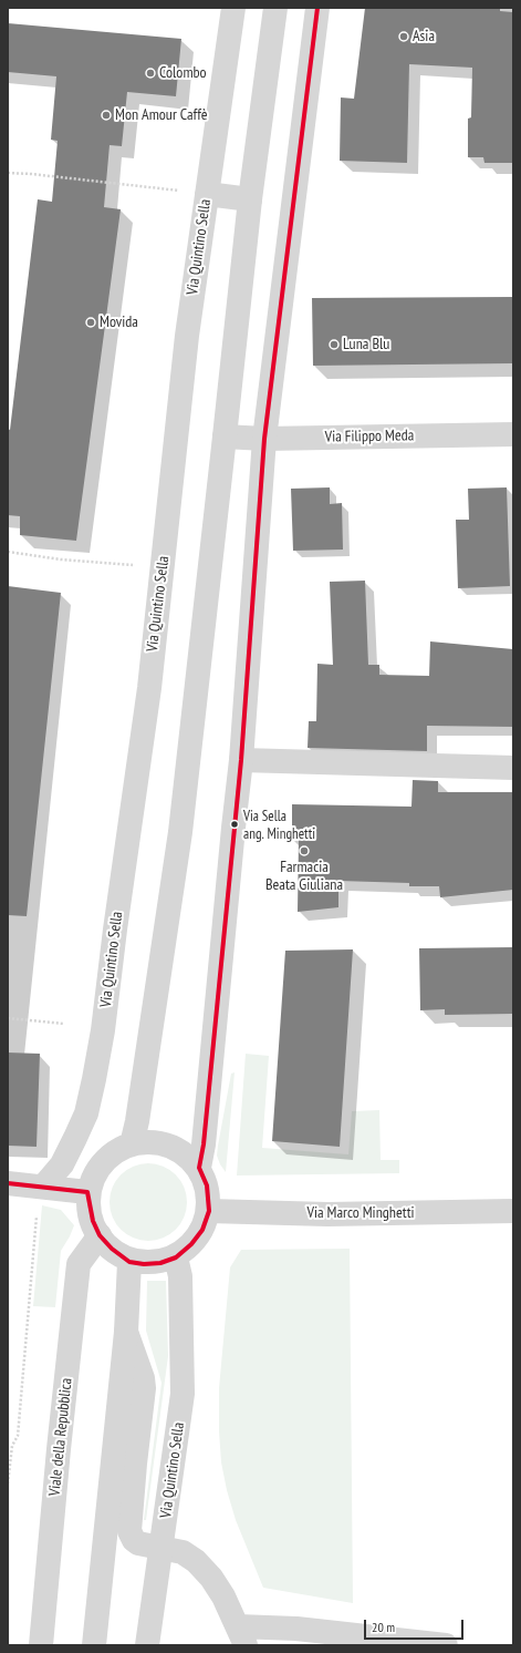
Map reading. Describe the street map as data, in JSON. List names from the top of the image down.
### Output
{
  "streets": {
    "street": [
      "Via Quintino Sella",
      "Via Filippo Meda",
      "Via Marco Minghetti",
      "Viale della Repubblica"
    ]
  },
  "crossings": [
    ["Via Quintino Sella", "Via Marco Minghetti"],
    ["Via Quintino Sella", "Viale della Repubblica"],
    ["Via Marco Minghetti", "Viale della Repubblica"]
  ],
  "places": [
    "Asia",
    "Colombo",
    "Mon Amour Caffè",
    "Movida",
    "Luna Blu",
    "Via Sella ang. Minghetti",
    "Farmacia Beata Giuliana"
  ],
  "scale_bar": "20 m"
}
